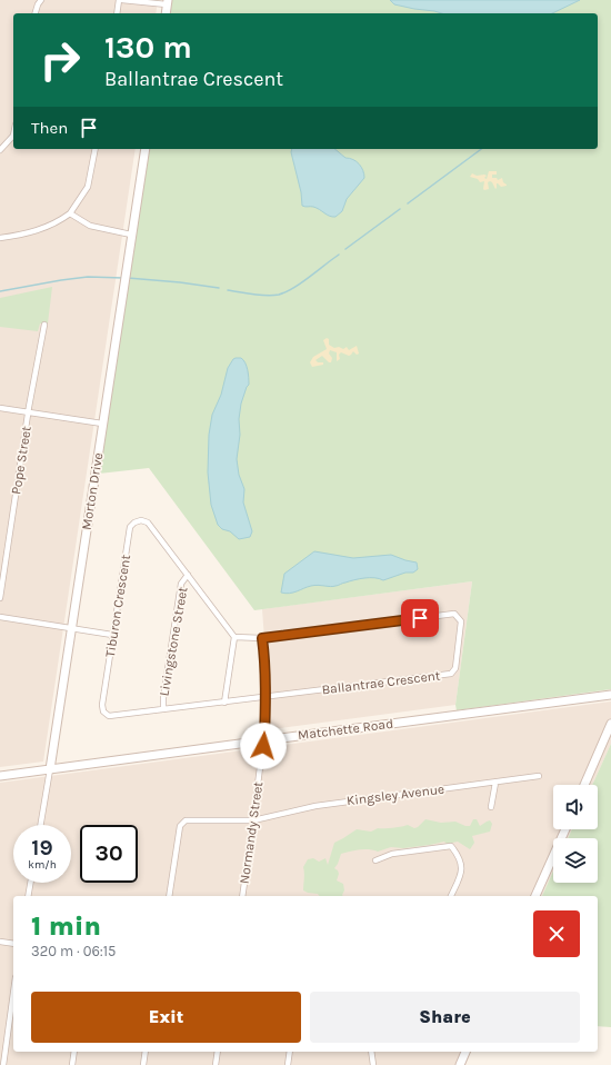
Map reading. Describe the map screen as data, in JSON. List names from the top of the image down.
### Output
{
  "streets": {
    "street": [
      "Pope Street",
      "Morton Drive",
      "Tiburon Crescent",
      "Livingstone Street",
      "Ballantrae Crescent",
      "Matchette Road",
      "Kingsley Avenue",
      "Normandy Street"
    ]
  },
  "crossings": [
    ["Morton Drive", "Matchette Road"],
    ["Tiburon Crescent", "Livingstone Street"],
    ["Tiburon Crescent", "Ballantrae Crescent"],
    ["Tiburon Crescent", "Normandy Street"],
    ["Ballantrae Crescent", "Normandy Street"],
    ["Matchette Road", "Normandy Street"],
    ["Kingsley Avenue", "Normandy Street"]
  ],
  "page": {
    "turn": ["130 m", "Ballantrae Crescent"],
    "then": "Then",
    "speed": "19 km/h",
    "limit": "30",
    "heading": ["1 min", "320 m · 06:15"],
    "buttons": ["Exit", "Share"]
  }
}
